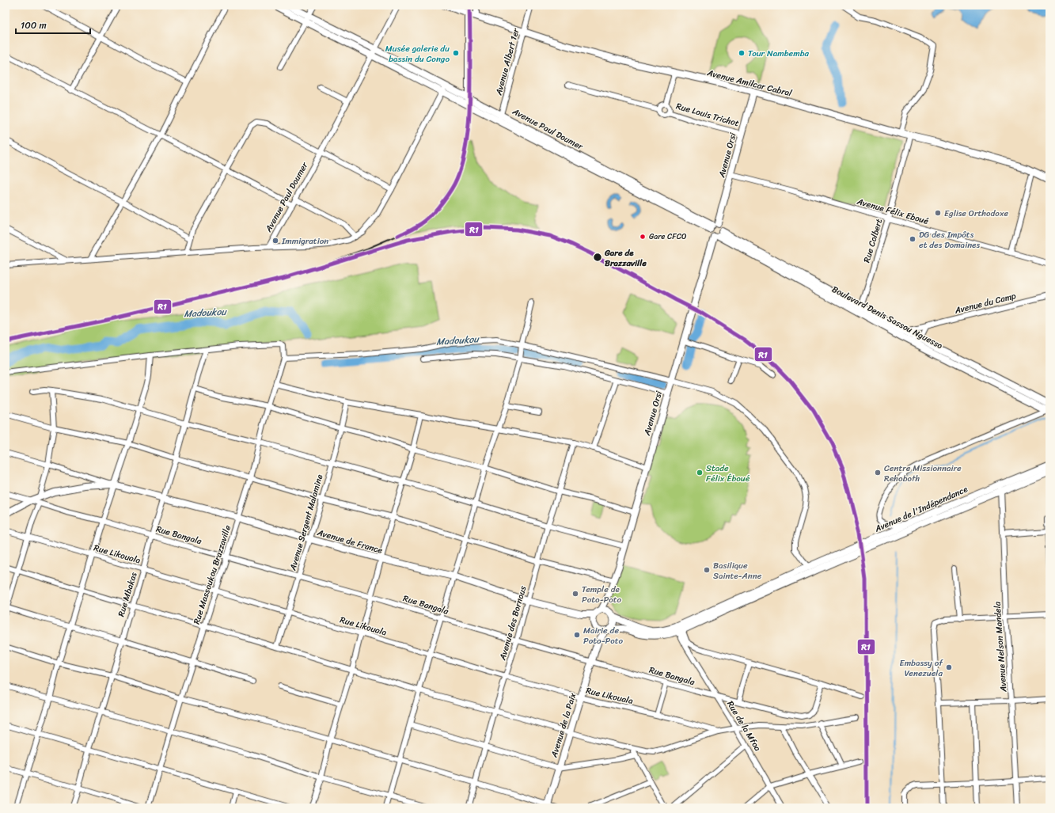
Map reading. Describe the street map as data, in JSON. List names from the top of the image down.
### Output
{
  "streets": {
    "main road": [
      "Avenue Amilcar Cabral",
      "Avenue Paul Doumer",
      "Avenue Orsi",
      "Boulevard Denis Sassou Nguesso",
      "Avenue de l'Indépendance",
      "Avenue de France",
      "Avenue de la Paix"
    ],
    "street": [
      "Avenue Albert 1er",
      "Rue Louis Trichot",
      "Avenue Félix Eboué",
      "Rue Colbert",
      "Avenue du Camp",
      "Avenue Sergent Malamine",
      "Rue Bangala",
      "Rue Likouala",
      "Rue Massoukou Brazzaville",
      "Rue Mbakas",
      "Avenue des Bornous",
      "Avenue Nelson Mandela",
      "Rue de la Mfoa"
    ]
  },
  "crossings": [
    ["Avenue Albert 1er", "Avenue Amilcar Cabral"],
    ["Avenue Albert 1er", "Avenue Paul Doumer"],
    ["Avenue Amilcar Cabral", "Avenue Orsi"],
    ["Avenue Amilcar Cabral", "Rue Colbert"],
    ["Rue Louis Trichot", "Avenue Orsi"],
    ["Avenue Paul Doumer", "Avenue Orsi"],
    ["Avenue Orsi", "Avenue Félix Eboué"],
    ["Avenue Orsi", "Boulevard Denis Sassou Nguesso"],
    ["Avenue Orsi", "Avenue de l'Indépendance"],
    ["Avenue Félix Eboué", "Rue Colbert"],
    ["Rue Colbert", "Boulevard Denis Sassou Nguesso"],
    ["Avenue du Camp", "Boulevard Denis Sassou Nguesso"],
    ["Avenue de l'Indépendance", "Avenue Nelson Mandela"],
    ["Avenue de l'Indépendance", "Rue de la Mfoa"],
    ["Avenue Sergent Malamine", "Rue Bangala"],
    ["Avenue Sergent Malamine", "Avenue de France"],
    ["Avenue Sergent Malamine", "Rue Likouala"],
    ["Rue Bangala", "Avenue de France"],
    ["Rue Bangala", "Rue Massoukou Brazzaville"],
    ["Rue Bangala", "Rue Mbakas"],
    ["Rue Bangala", "Avenue des Bornous"],
    ["Rue Bangala", "Avenue de la Paix"],
    ["Rue Bangala", "Rue de la Mfoa"],
    ["Avenue de France", "Rue Massoukou Brazzaville"],
    ["Avenue de France", "Rue Mbakas"],
    ["Avenue de France", "Avenue des Bornous"],
    ["Rue Likouala", "Rue Massoukou Brazzaville"],
    ["Rue Likouala", "Rue Mbakas"],
    ["Rue Likouala", "Avenue des Bornous"],
    ["Rue Likouala", "Avenue de la Paix"],
    ["Rue Massoukou Brazzaville", "Rue Mbakas"]
  ],
  "water": ["Madoukou"],
  "places": [
    "Musée galerie du bassin du Congo",
    "Tour Nambemba",
    "Eglise Orthodoxe",
    "Gare CFCO",
    "DG des Impôts et des Domaines",
    "Immigration",
    "Gare de Brazzaville",
    "Stade Félix Éboué",
    "Centre Missionnaire Rehoboth",
    "Basilique Sainte-Anne",
    "Temple de Poto-Poto",
    "Mairie de Poto-Poto",
    "Embassy of Venezuela"
  ],
  "lines": ["transit line R1"],
  "scale_bar": "100 m"
}
